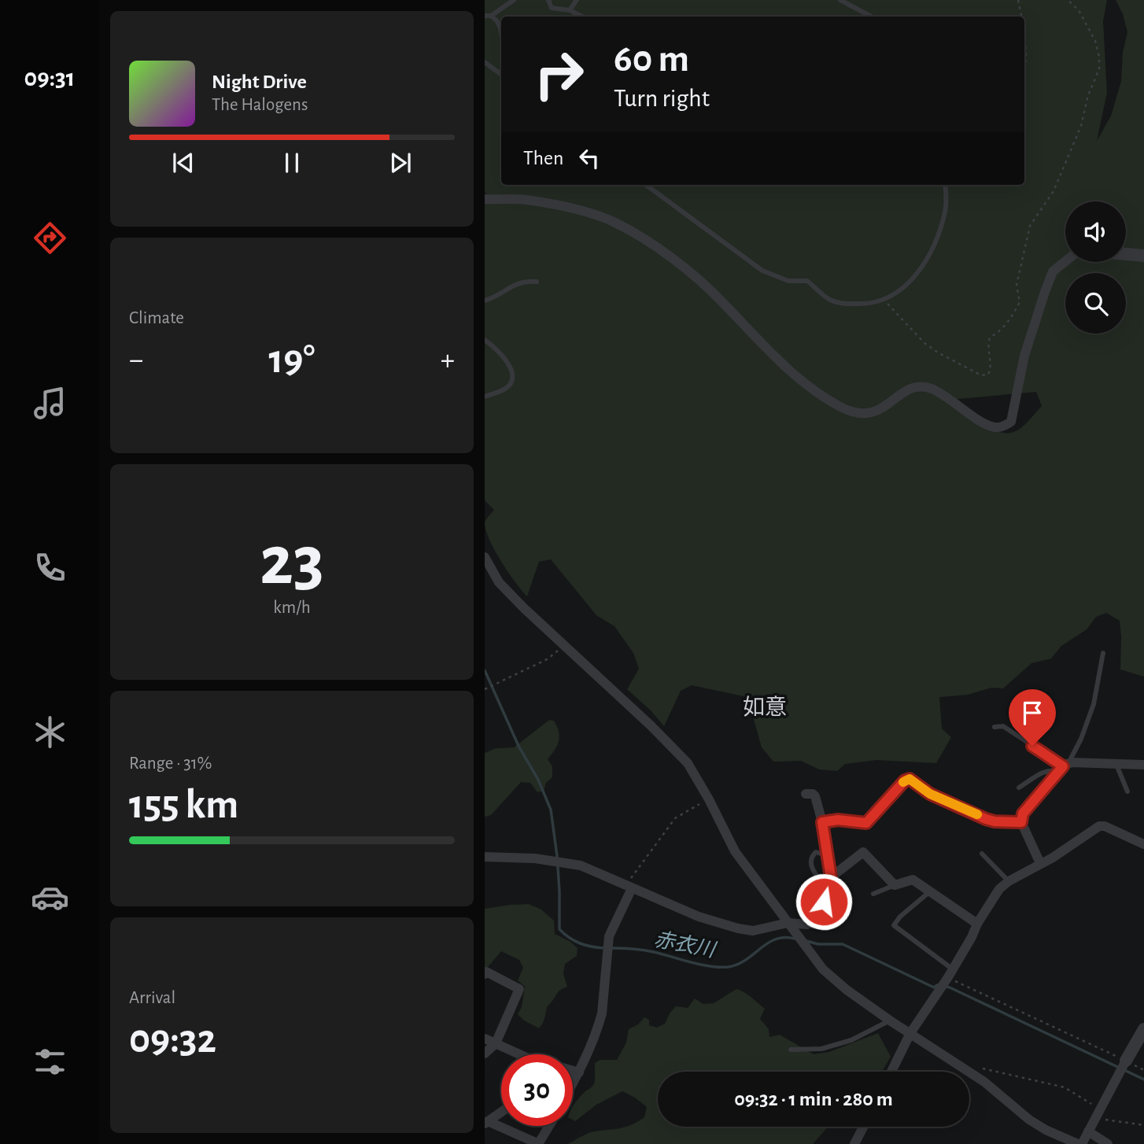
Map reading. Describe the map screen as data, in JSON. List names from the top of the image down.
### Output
{
  "districts": ["如意"],
  "water": ["赤衣川"],
  "page": {
    "tabs": "09:31",
    "turn": ["60 m", "Turn right"],
    "song": ["Night Drive", "The Halogens"],
    "then": "Then",
    "tile": [
      "Climate",
      ["23", "km/h"],
      ["Range · 31%", "155 km"],
      ["Arrival", "09:32"]
    ],
    "heat": ["−", "19°", "+"],
    "limit": "30",
    "trip": "09:32 · 1 min · 280 m"
  }
}
